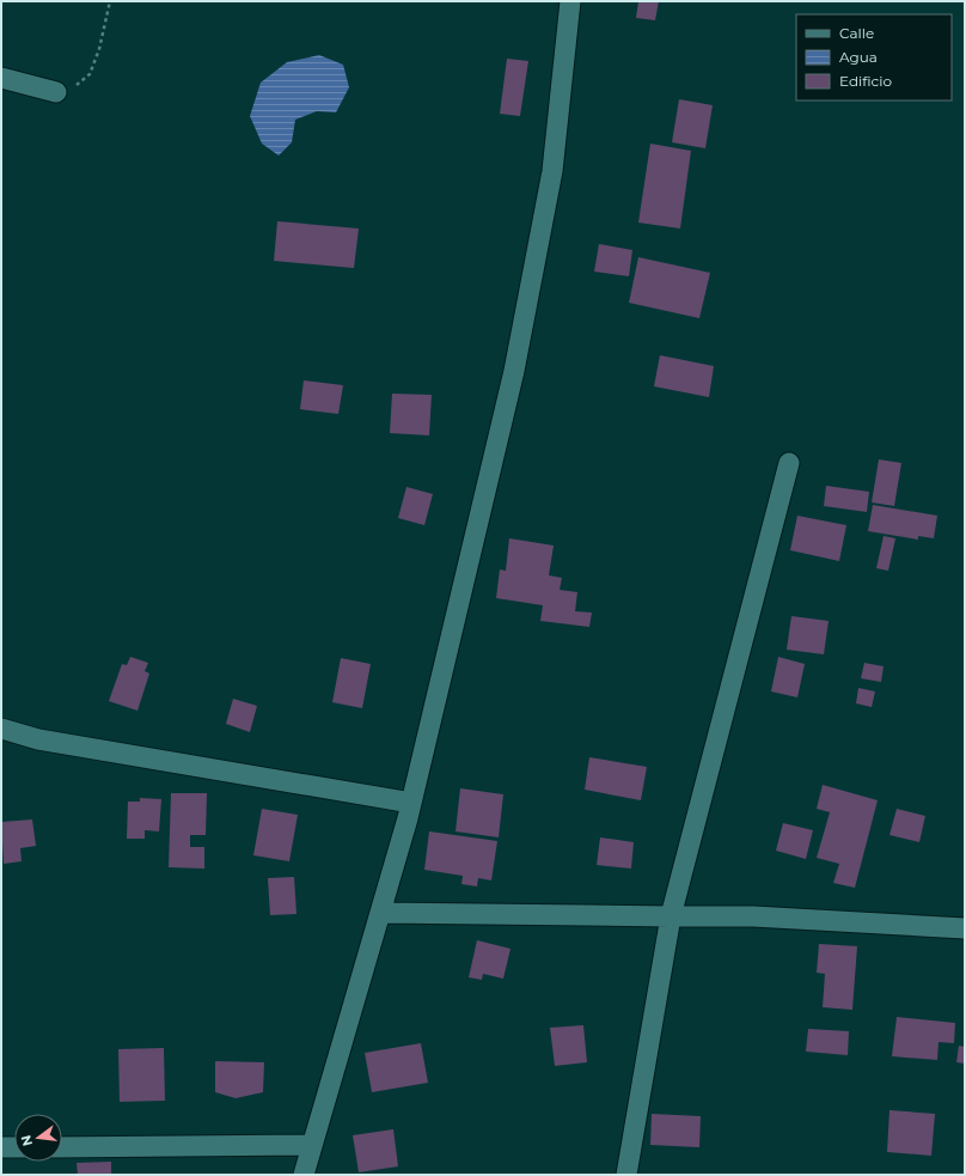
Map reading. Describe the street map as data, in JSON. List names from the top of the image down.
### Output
{
  "legend": ["Calle", "Agua", "Edificio"],
  "north": "left"
}
